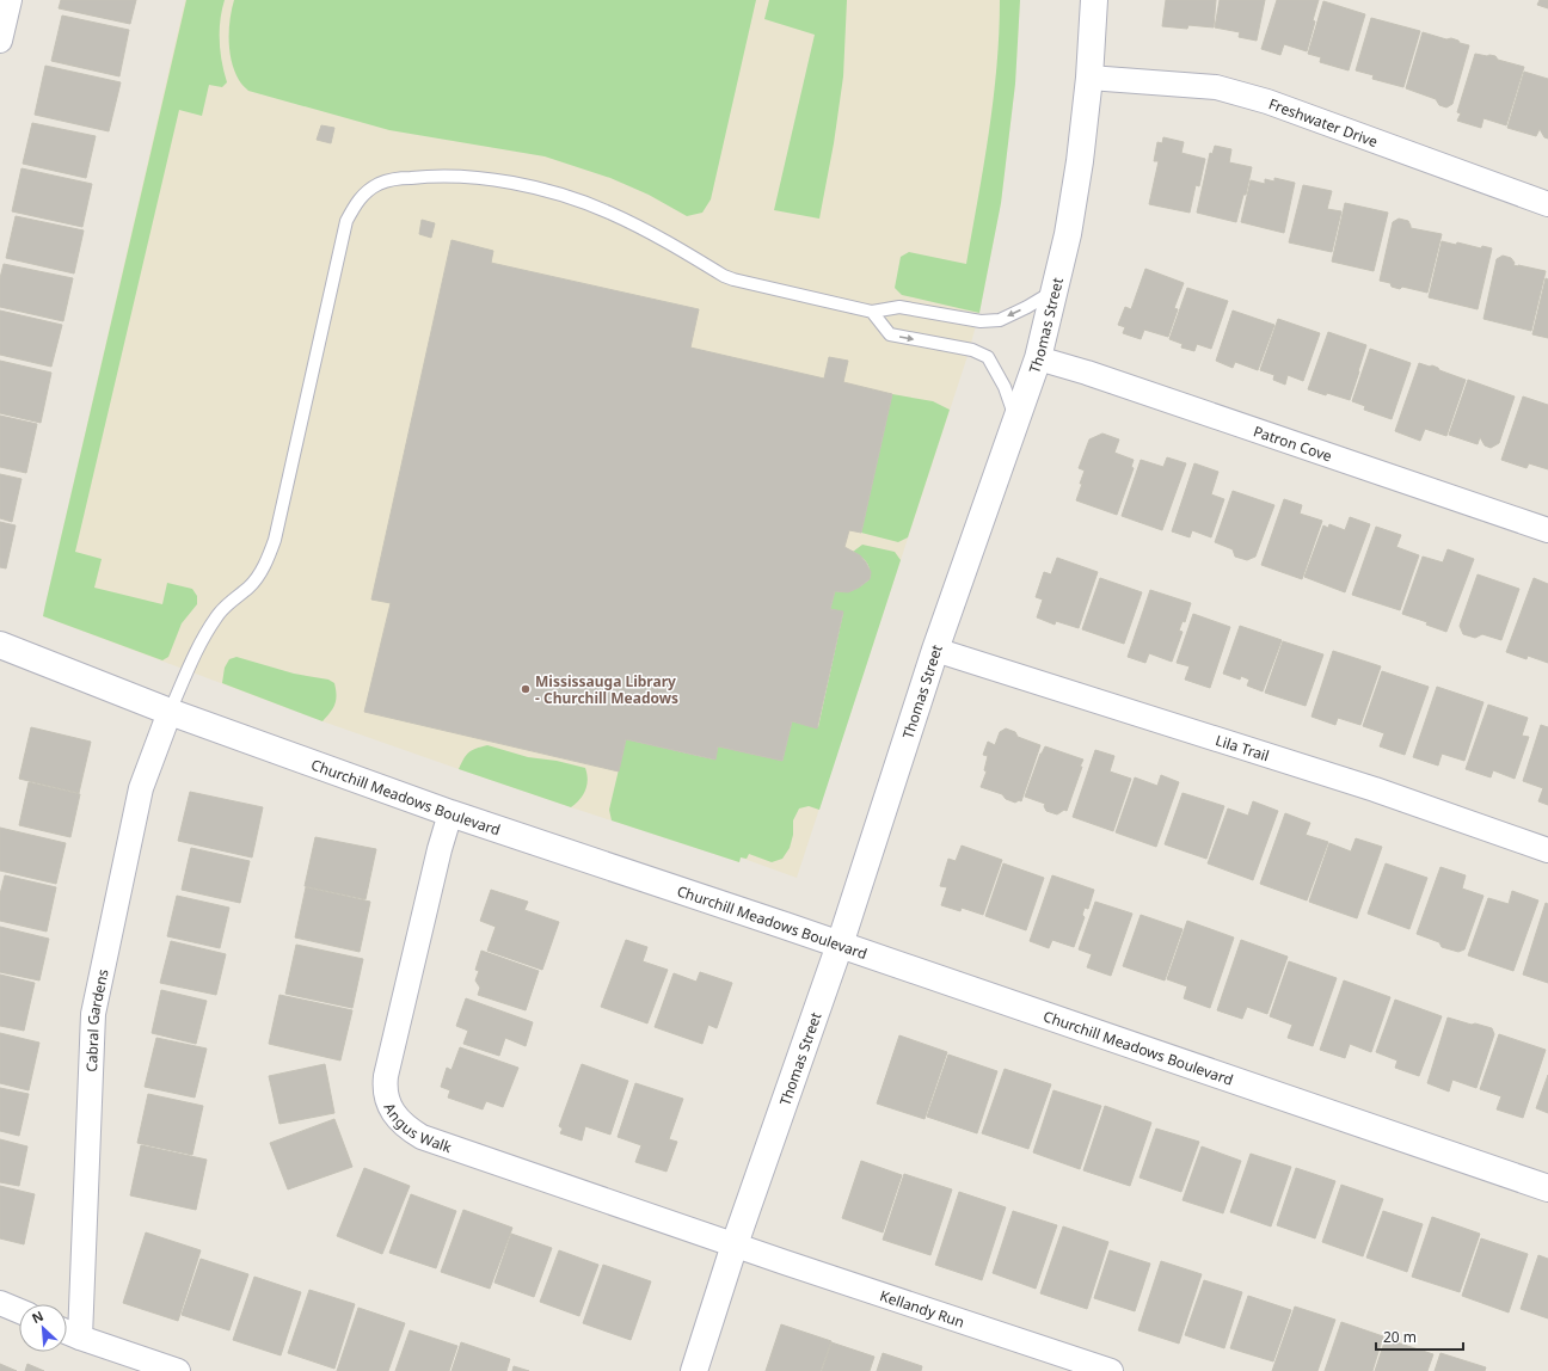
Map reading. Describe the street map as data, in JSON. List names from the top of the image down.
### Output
{
  "streets": {
    "street": [
      "Freshwater Drive",
      "Thomas Street",
      "Patron Cove",
      "Lila Trail",
      "Churchill Meadows Boulevard",
      "Cabral Gardens",
      "Angus Walk",
      "Kellandy Run"
    ]
  },
  "crossings": [
    ["Freshwater Drive", "Thomas Street"],
    ["Thomas Street", "Patron Cove"],
    ["Thomas Street", "Lila Trail"],
    ["Thomas Street", "Churchill Meadows Boulevard"],
    ["Thomas Street", "Angus Walk"],
    ["Thomas Street", "Kellandy Run"],
    ["Churchill Meadows Boulevard", "Cabral Gardens"],
    ["Churchill Meadows Boulevard", "Angus Walk"],
    ["Angus Walk", "Kellandy Run"]
  ],
  "places": ["Mississauga Library - Churchill Meadows"],
  "scale_bar": "20 m",
  "north": "top left"
}
